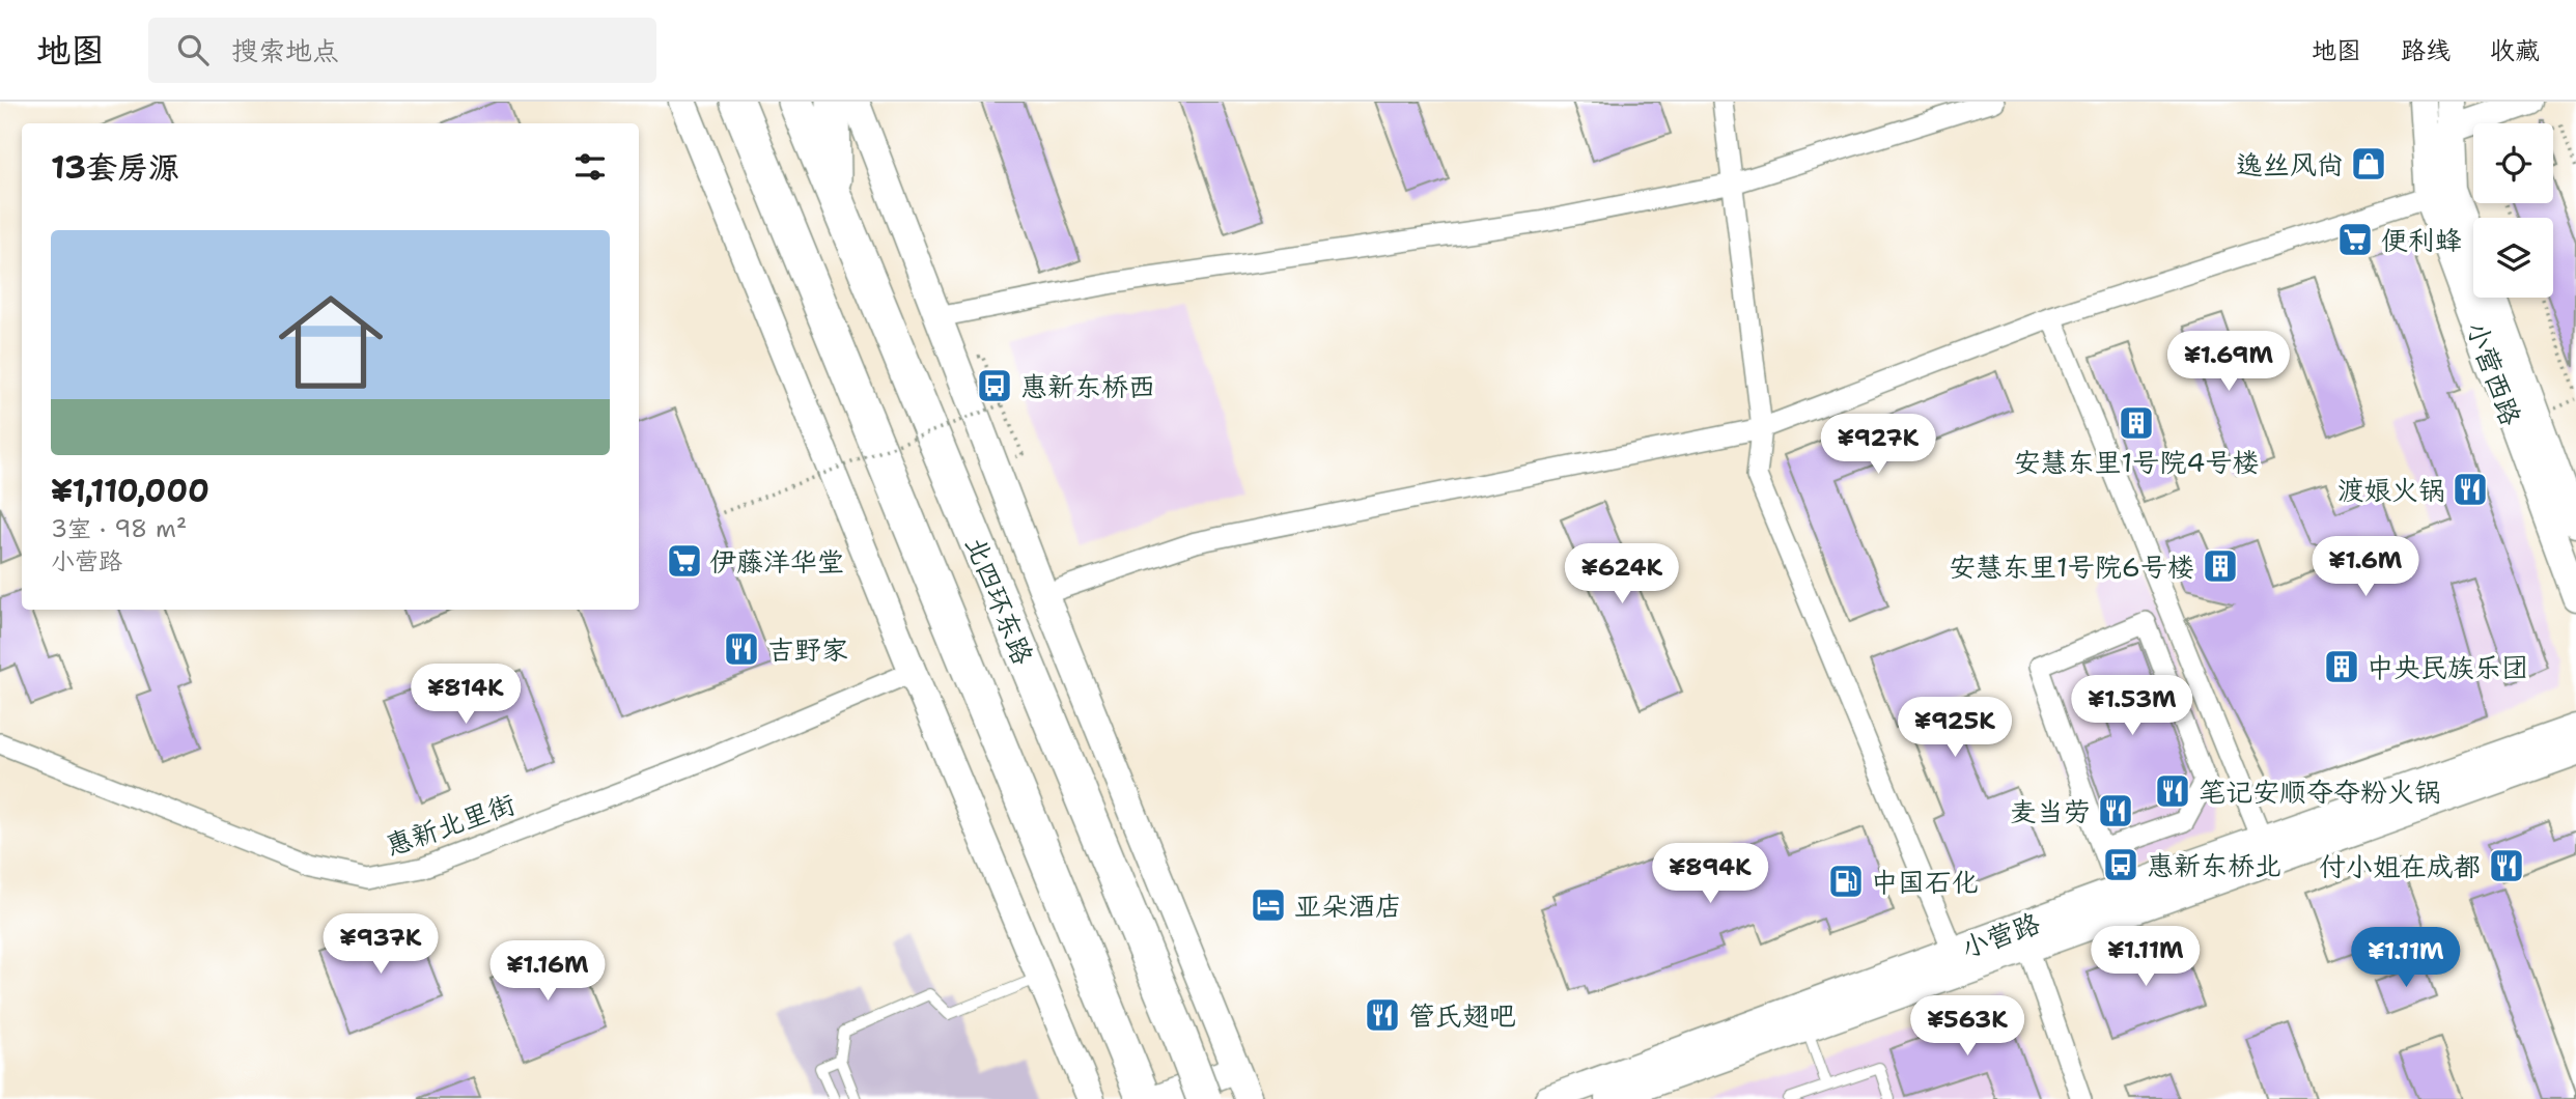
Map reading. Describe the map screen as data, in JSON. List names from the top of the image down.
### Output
{
  "streets": {
    "highway": ["北四环东路"],
    "street": ["小营西路", "惠新北里街", "小营路"]
  },
  "places": {
    "shop": ["逸丝风尚"],
    "supermarket": ["便利蜂", "伊藤洋华堂"],
    "bus stop": ["惠新东桥西", "惠新东桥北"],
    "building": ["安慧东里1号院4号楼", "安慧东里1号院6号楼", "中央民族乐团"],
    "restaurant": [
      "渡娘火锅",
      "吉野家",
      "笔记安顺夺夺粉火锅",
      "麦当劳",
      "付小姐在成都",
      "管氏翅吧"
    ],
    "fuel station": ["中国石化"],
    "hotel": ["亚朵酒店"]
  },
  "page": {
    "header": "地图",
    "search": "搜索地点",
    "nav": ["地图", "路线", "收藏"],
    "heading": "13套房源",
    "list": [
      {
        "name": "¥1,110,000",
        "note": "3室 · 98 m² · 小营路"
      }
    ],
    "price": [
      "¥1.69M",
      "¥927K",
      "¥1.6M",
      "¥624K",
      "¥814K",
      "¥1.53M",
      "¥925K",
      "¥894K",
      "¥937K",
      "¥1.11M",
      "¥1.11M",
      "¥1.16M",
      "¥563K"
    ]
  }
}
